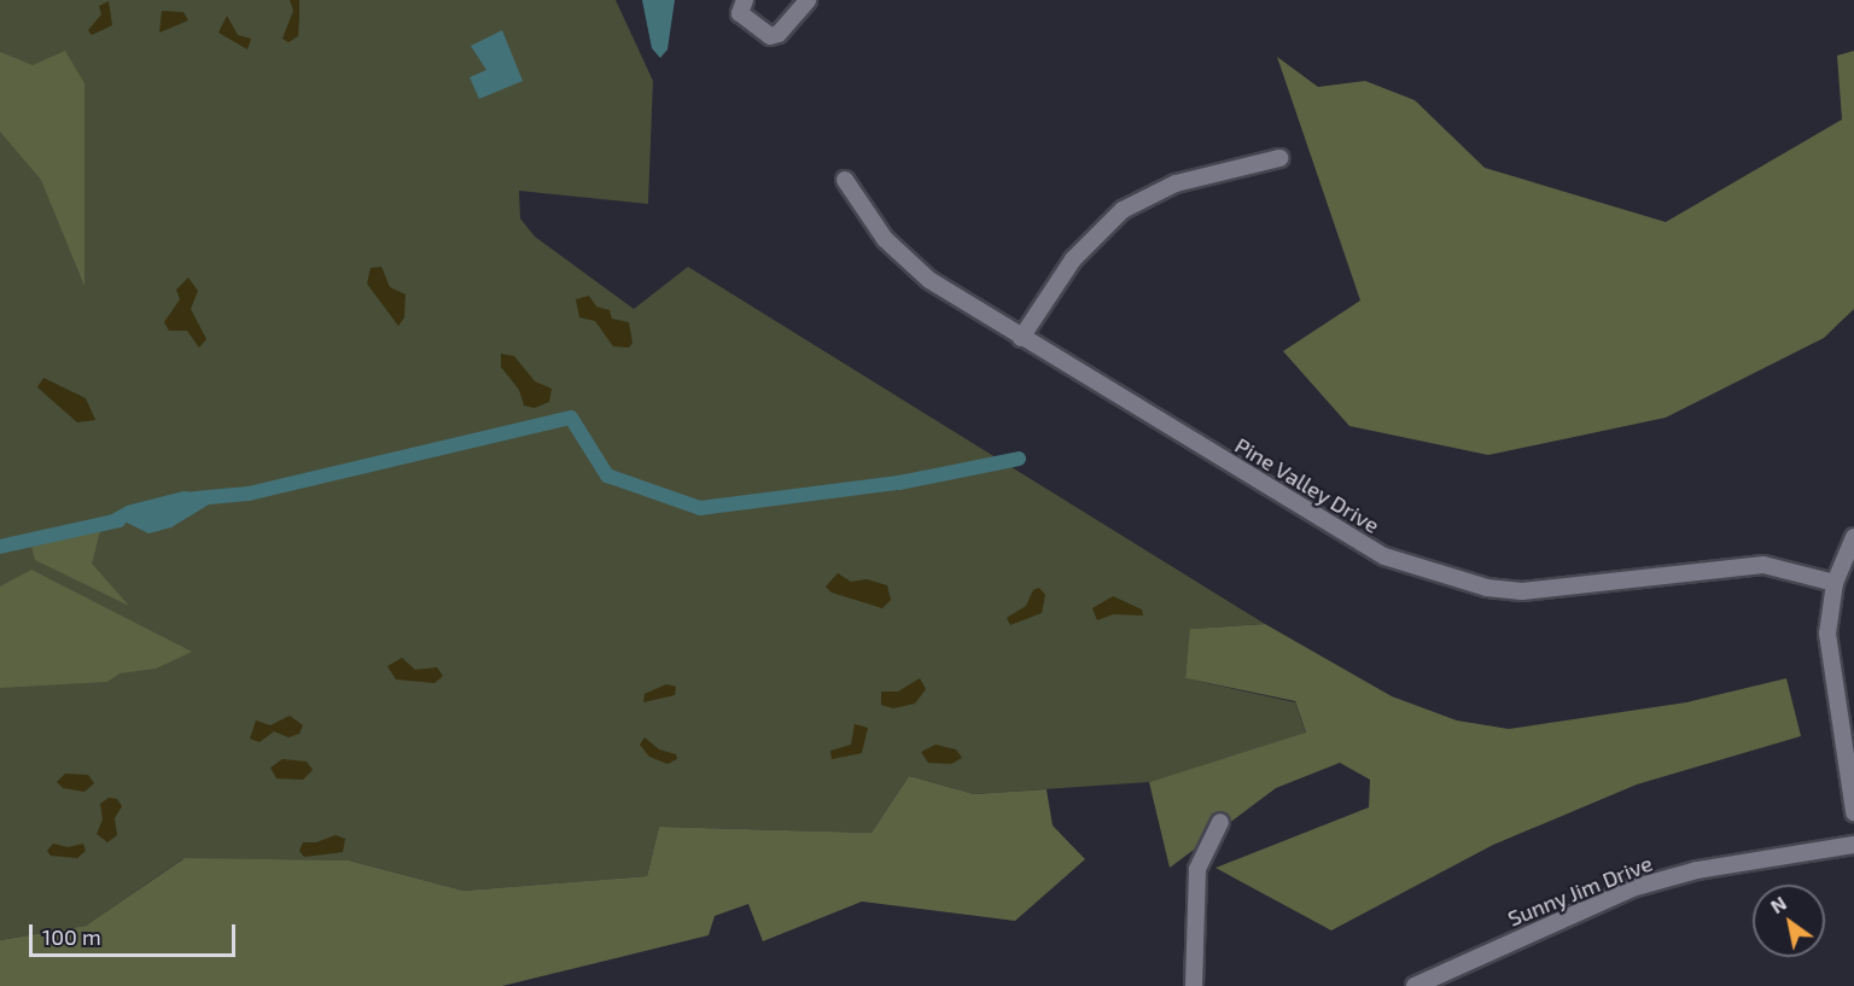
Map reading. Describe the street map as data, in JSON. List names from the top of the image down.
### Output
{
  "streets": {
    "street": ["Pine Valley Drive", "Sunny Jim Drive"]
  },
  "scale_bar": "100 m",
  "north": "top left"
}
